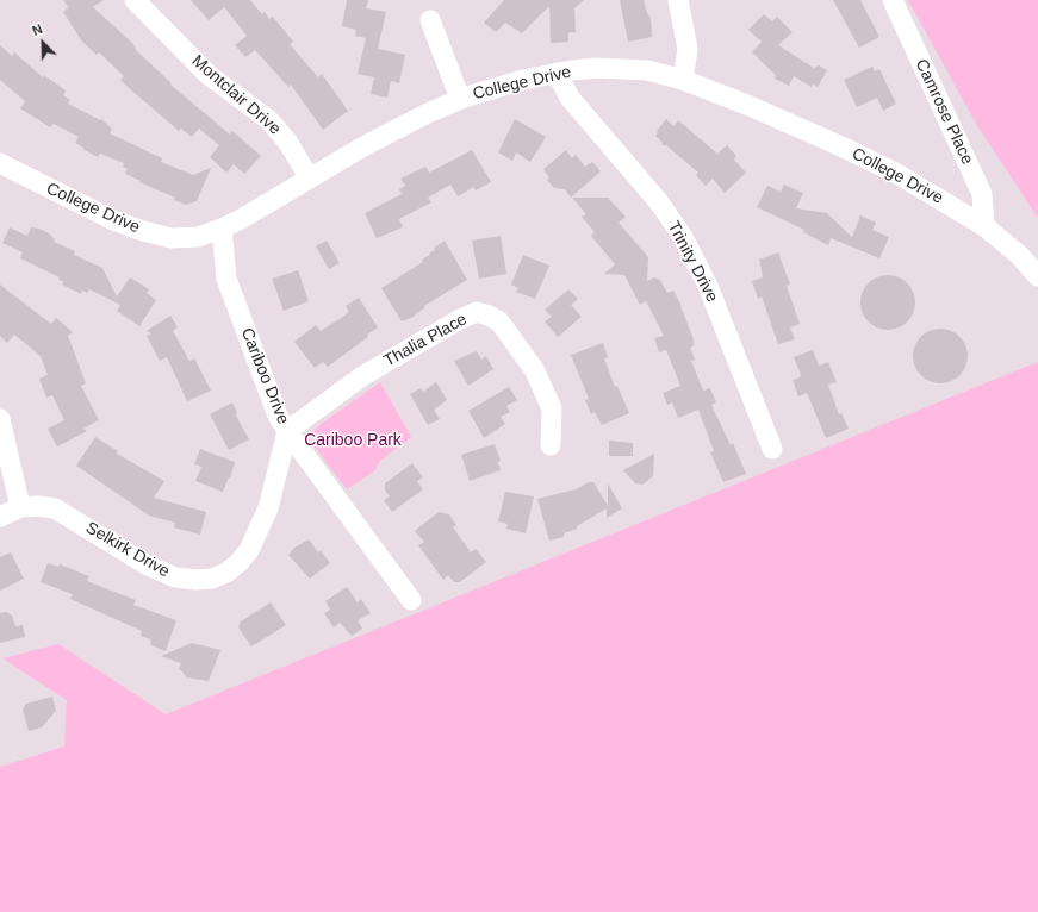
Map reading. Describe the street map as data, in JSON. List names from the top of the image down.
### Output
{
  "streets": {
    "street": [
      "College Drive",
      "Montclair Drive",
      "Camrose Place",
      "Trinity Drive",
      "Thalia Place",
      "Cariboo Drive",
      "Selkirk Drive"
    ]
  },
  "crossings": [
    ["College Drive", "Montclair Drive"],
    ["College Drive", "Camrose Place"],
    ["College Drive", "Trinity Drive"],
    ["College Drive", "Cariboo Drive"],
    ["Thalia Place", "Cariboo Drive"],
    ["Thalia Place", "Selkirk Drive"],
    ["Cariboo Drive", "Selkirk Drive"]
  ],
  "parks": ["Cariboo Park"],
  "north": "top left"
}
